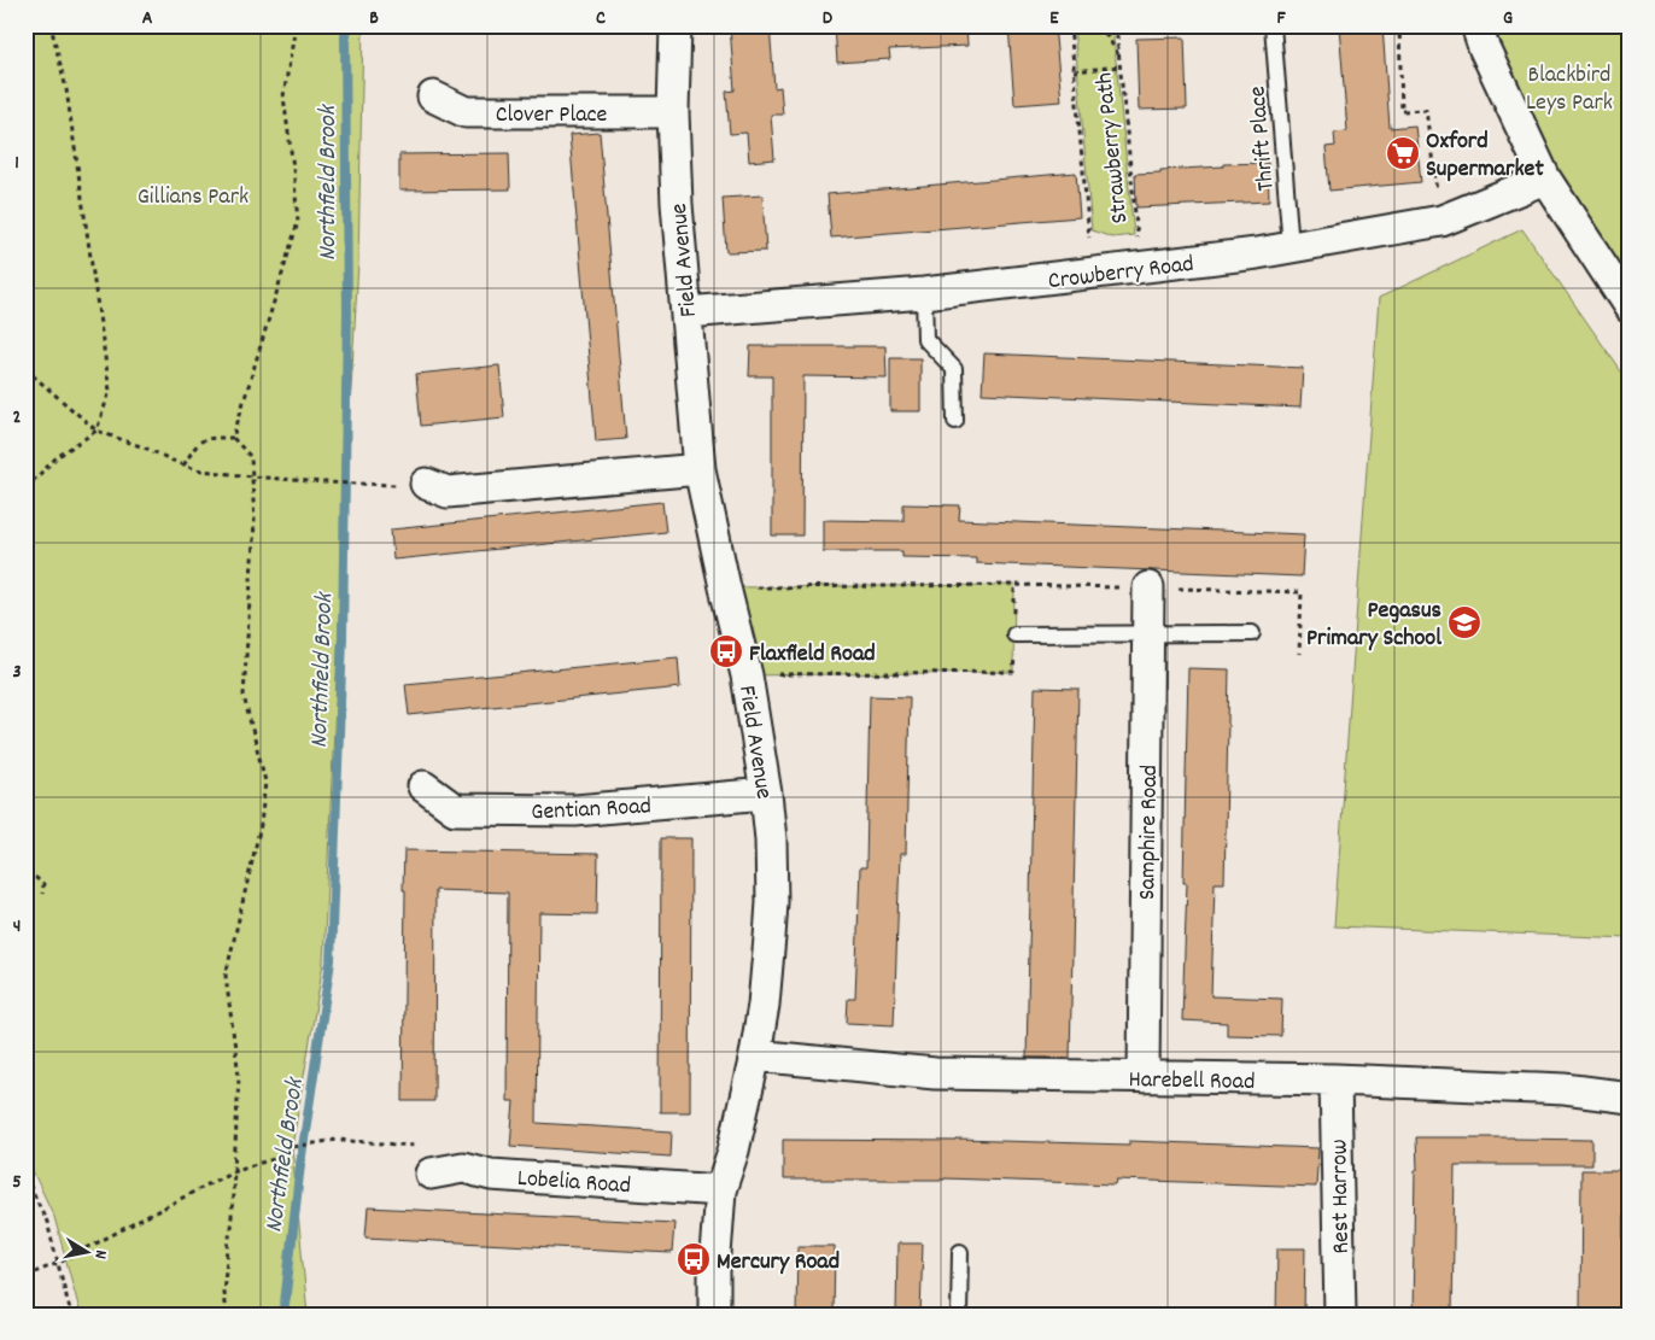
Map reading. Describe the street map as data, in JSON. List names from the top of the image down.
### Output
{
  "streets": {
    "street": [
      "Clover Place",
      "Field Avenue",
      "Crowberry Road",
      "Gentian Road",
      "Samphire Road",
      "Harebell Road",
      "Lobelia Road",
      "Rest Harrow"
    ],
    "lane": ["Thrift Place"],
    "path": ["Strawberry Path"]
  },
  "crossings": [
    ["Clover Place", "Field Avenue"],
    ["Thrift Place", "Crowberry Road"],
    ["Strawberry Path", "Crowberry Road"],
    ["Field Avenue", "Crowberry Road"],
    ["Field Avenue", "Gentian Road"],
    ["Field Avenue", "Harebell Road"],
    ["Field Avenue", "Lobelia Road"],
    ["Samphire Road", "Harebell Road"],
    ["Harebell Road", "Rest Harrow"]
  ],
  "water": ["Northfield Brook"],
  "parks": ["Blackbird Leys Park", "Gillians Park"],
  "places": {
    "supermarket": ["Oxford Supermarket"],
    "school or university": ["Pegasus Primary School"],
    "bus stop": ["Flaxfield Road", "Mercury Road"]
  },
  "north": "right",
  "grid": {
    "columns": [
      "A",
      "B",
      "C",
      "D",
      "E",
      "F",
      "G"
    ],
    "rows": [
      "1",
      "2",
      "3",
      "4",
      "5"
    ]
  }
}
